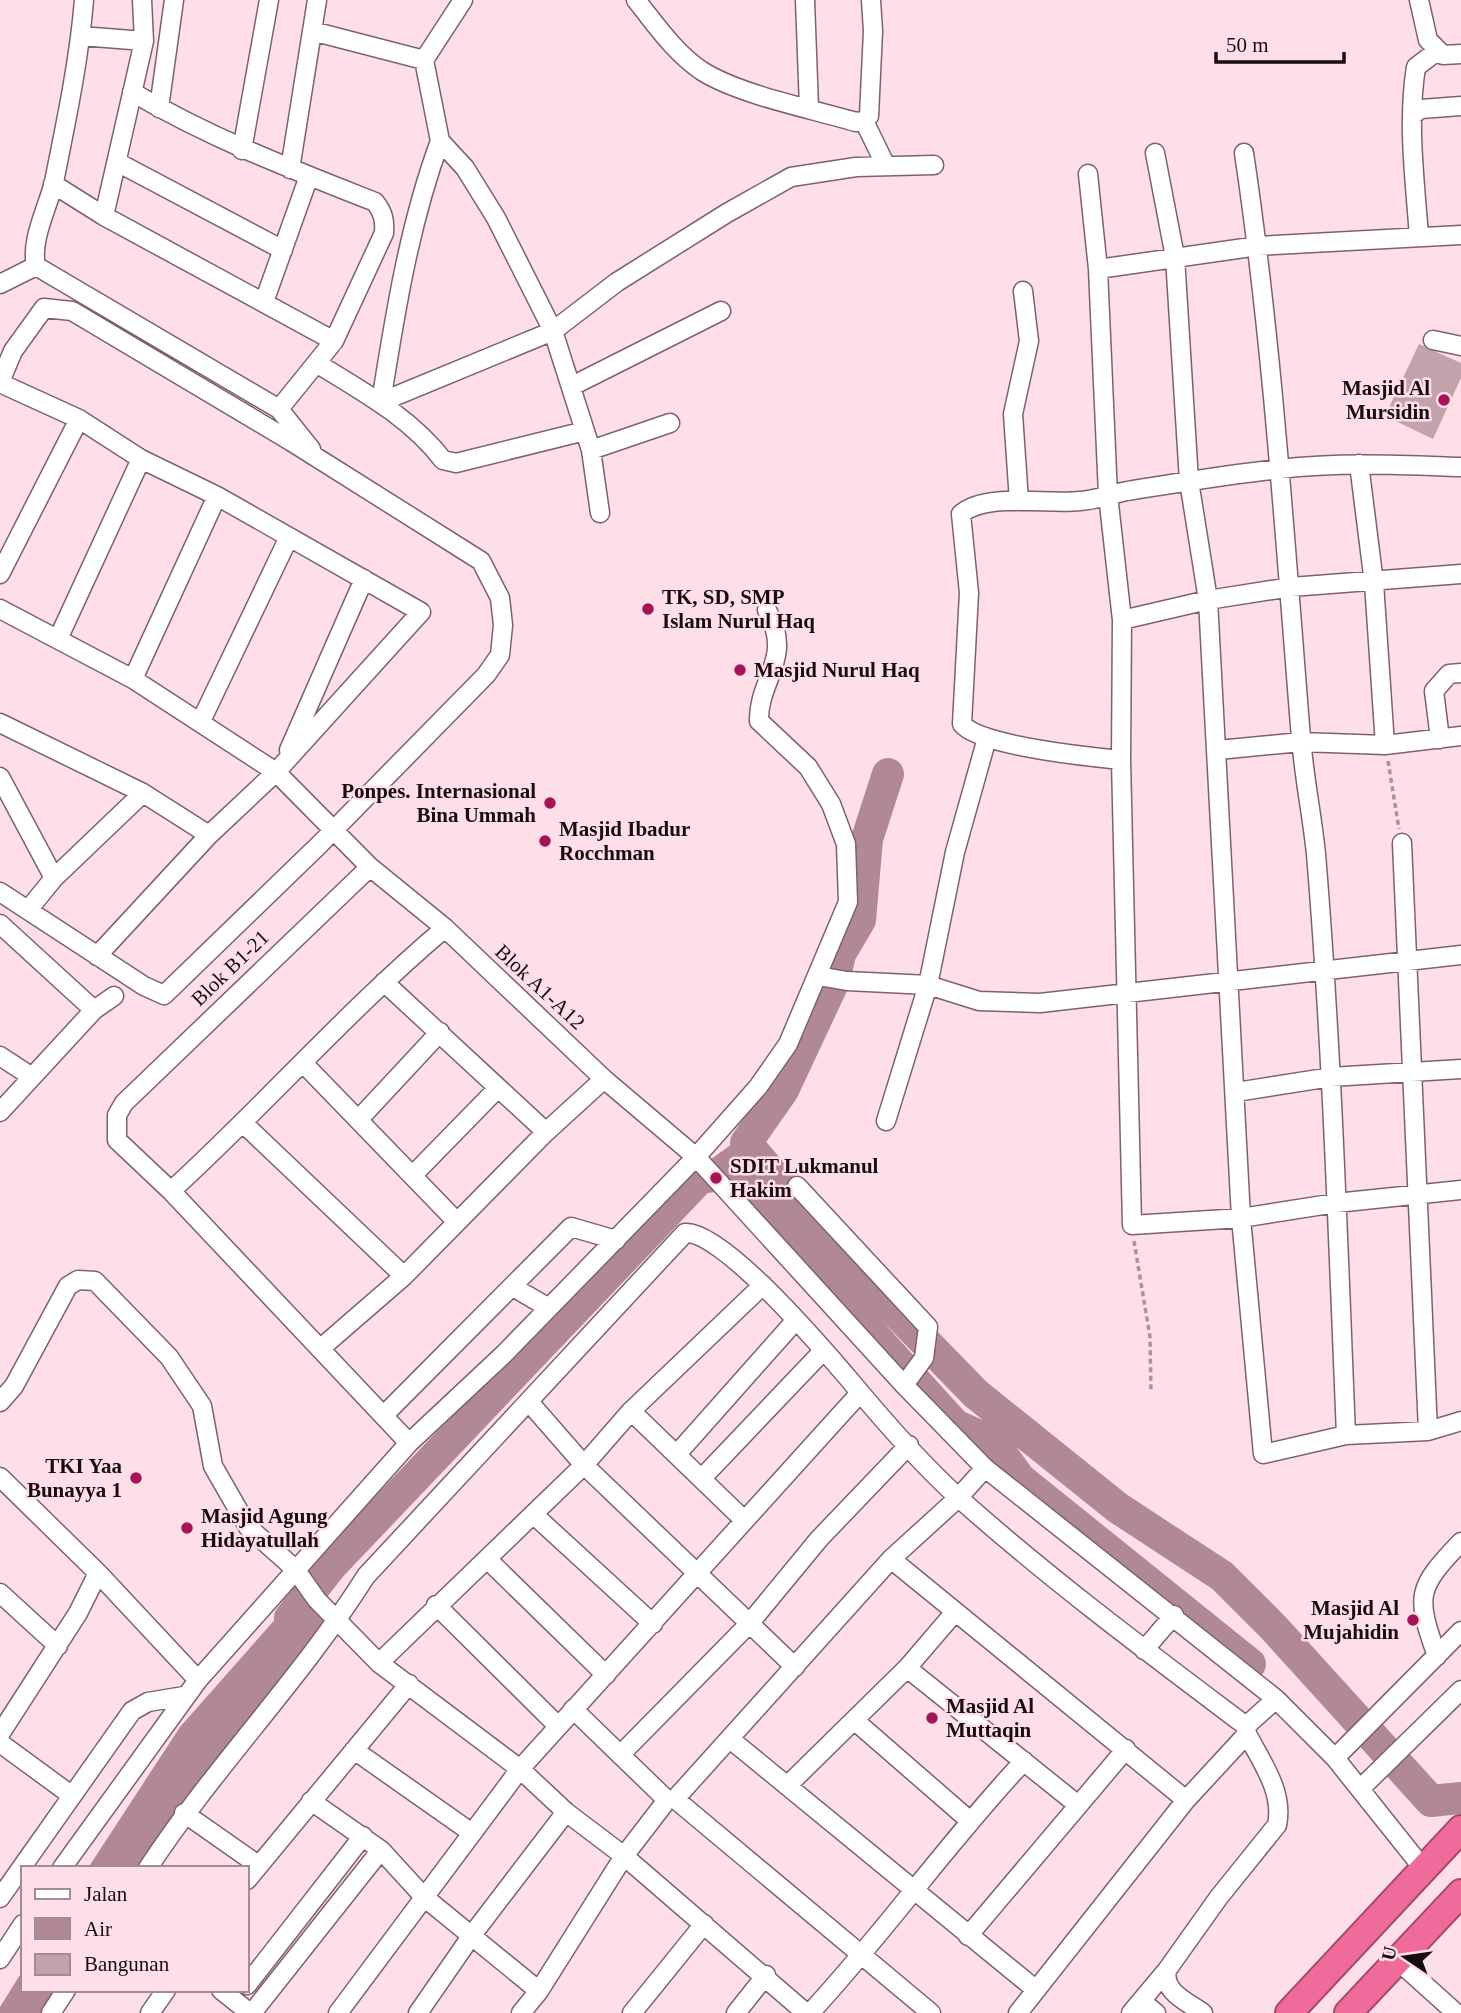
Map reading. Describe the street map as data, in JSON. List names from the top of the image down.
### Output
{
  "streets": {
    "street": ["Blok B1-21", "Blok A1-A12"]
  },
  "crossings": [
    ["Blok B1-21", "Blok A1-A12"]
  ],
  "places": [
    "Masjid Al Mursidin",
    "TK, SD, SMP Islam Nurul Haq",
    "Masjid Nurul Haq",
    "Ponpes. Internasional Bina Ummah",
    "Masjid Ibadur Rocchman",
    "SDIT Lukmanul Hakim",
    "TKI Yaa Bunayya 1",
    "Masjid Agung Hidayatullah",
    "Masjid Al Mujahidin",
    "Masjid Al Muttaqin"
  ],
  "legend": ["Jalan", "Air", "Bangunan"],
  "scale_bar": "50 m",
  "north": "left"
}
